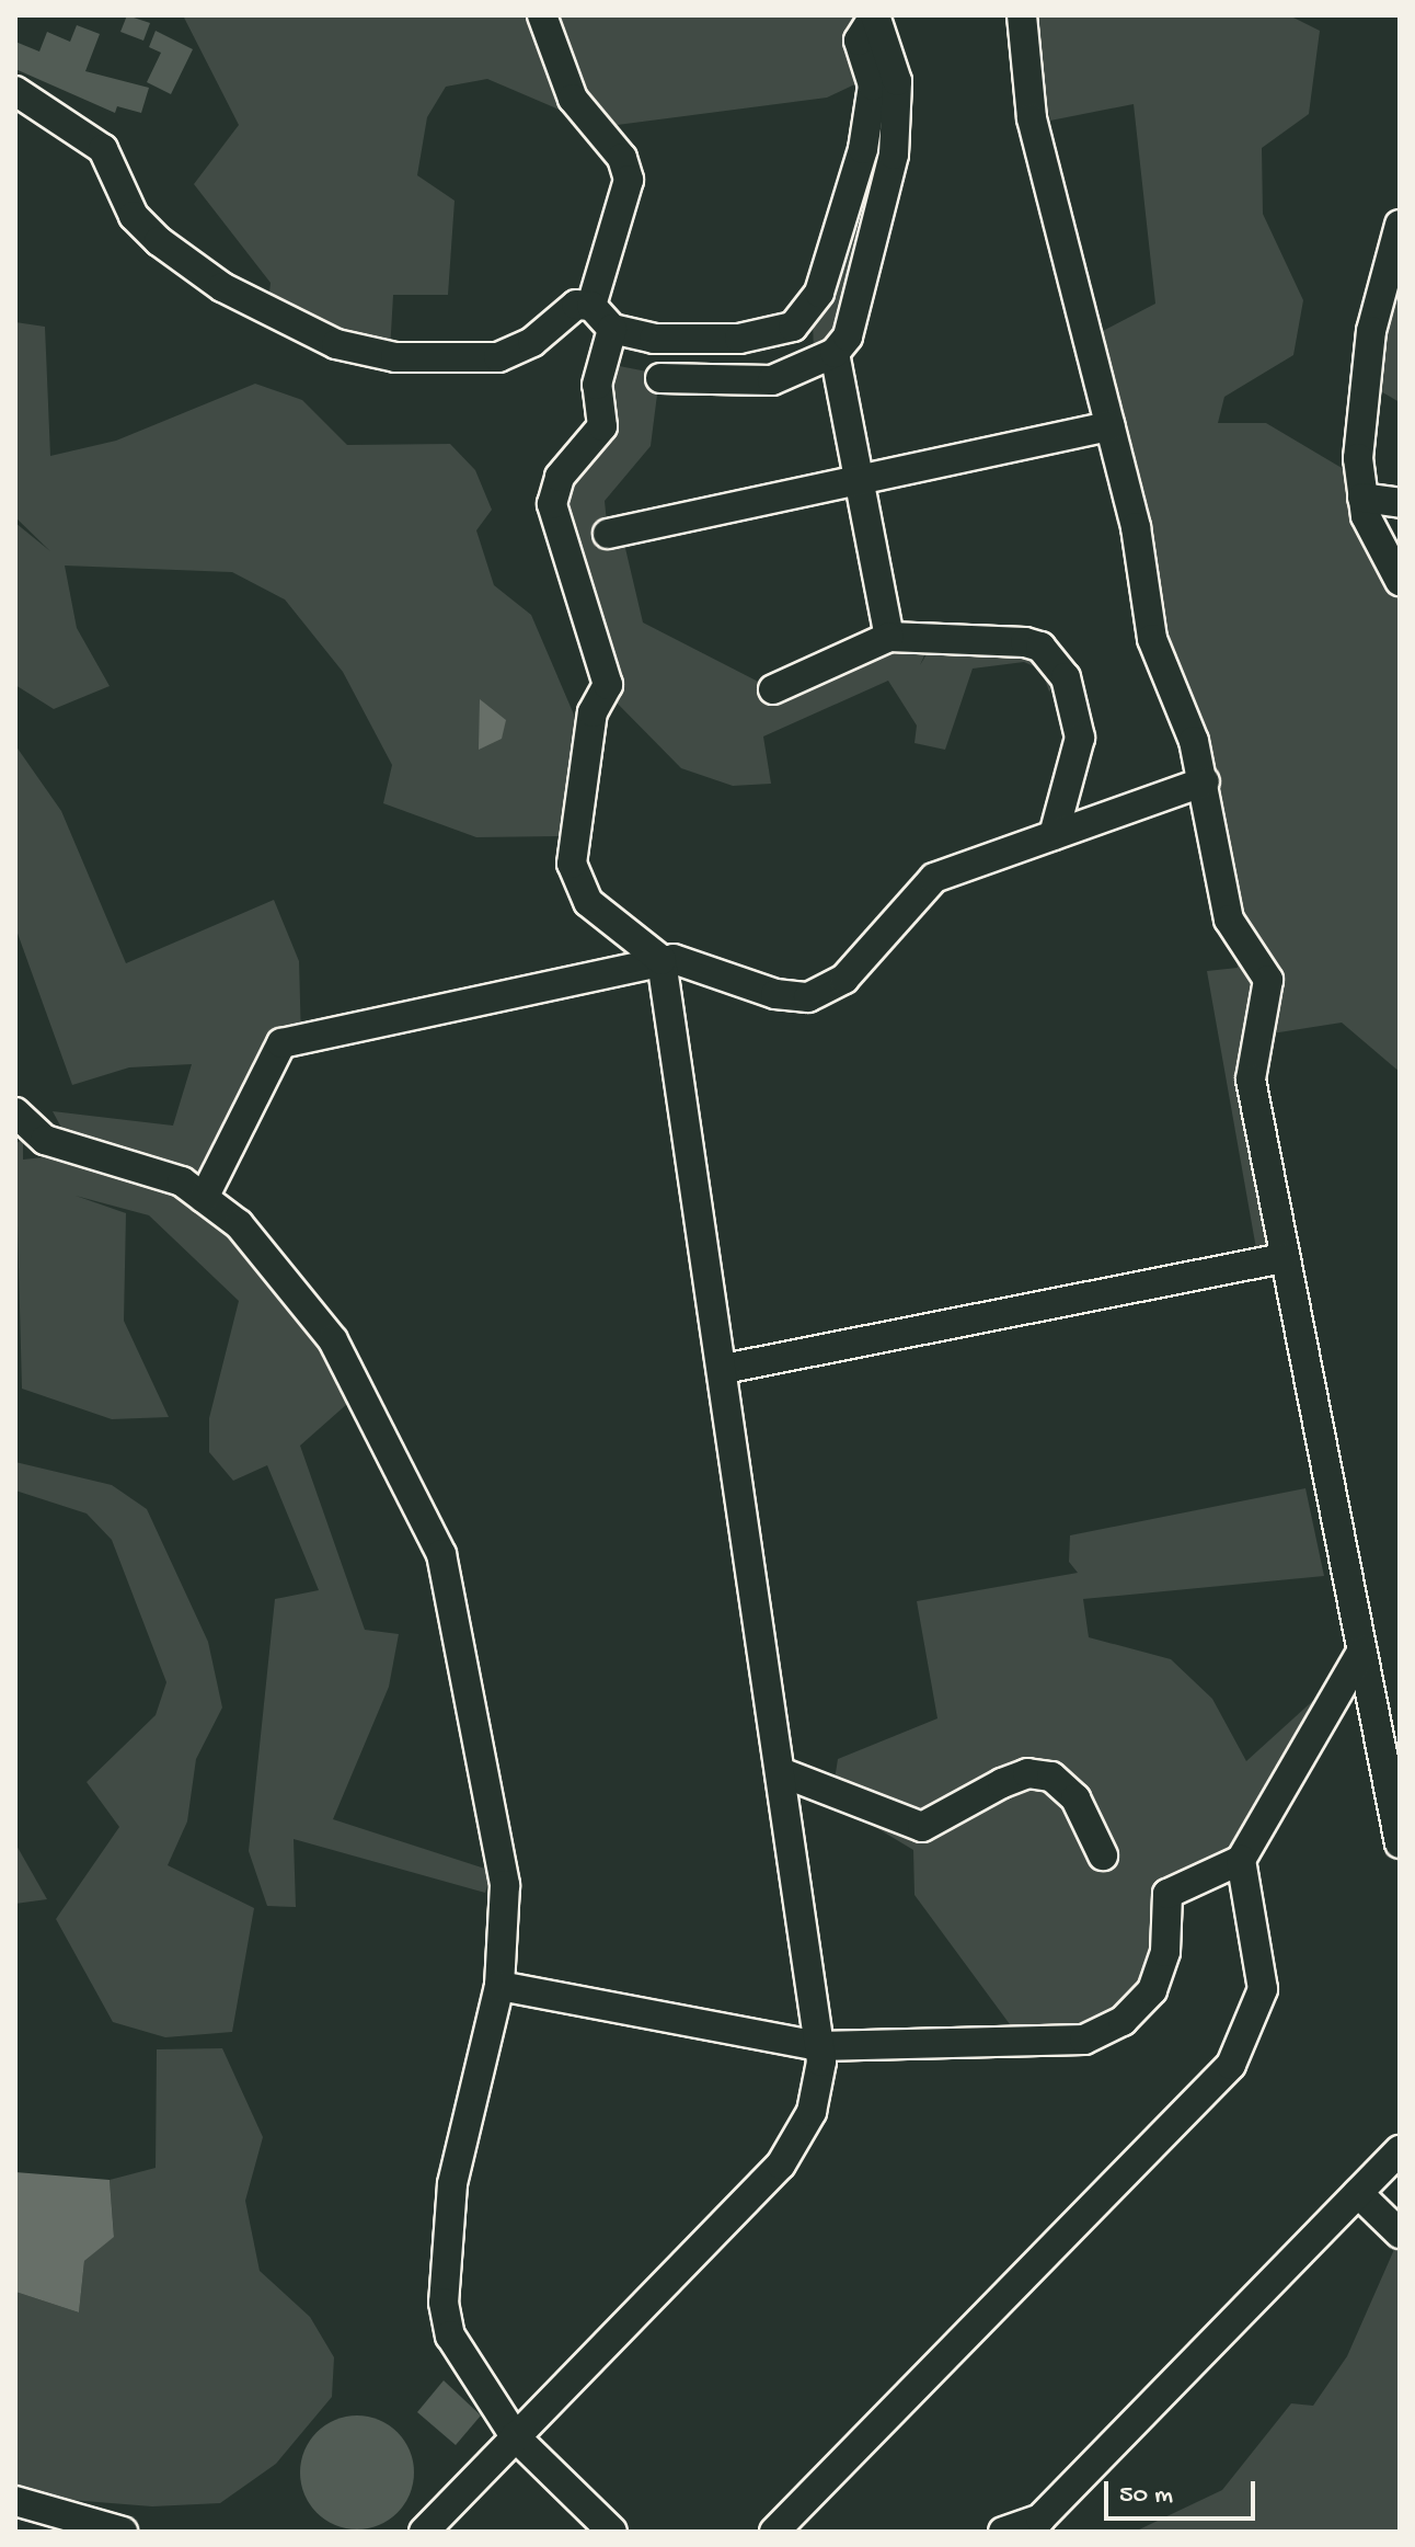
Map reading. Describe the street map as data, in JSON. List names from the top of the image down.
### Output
{
  "scale_bar": "50 m"
}
